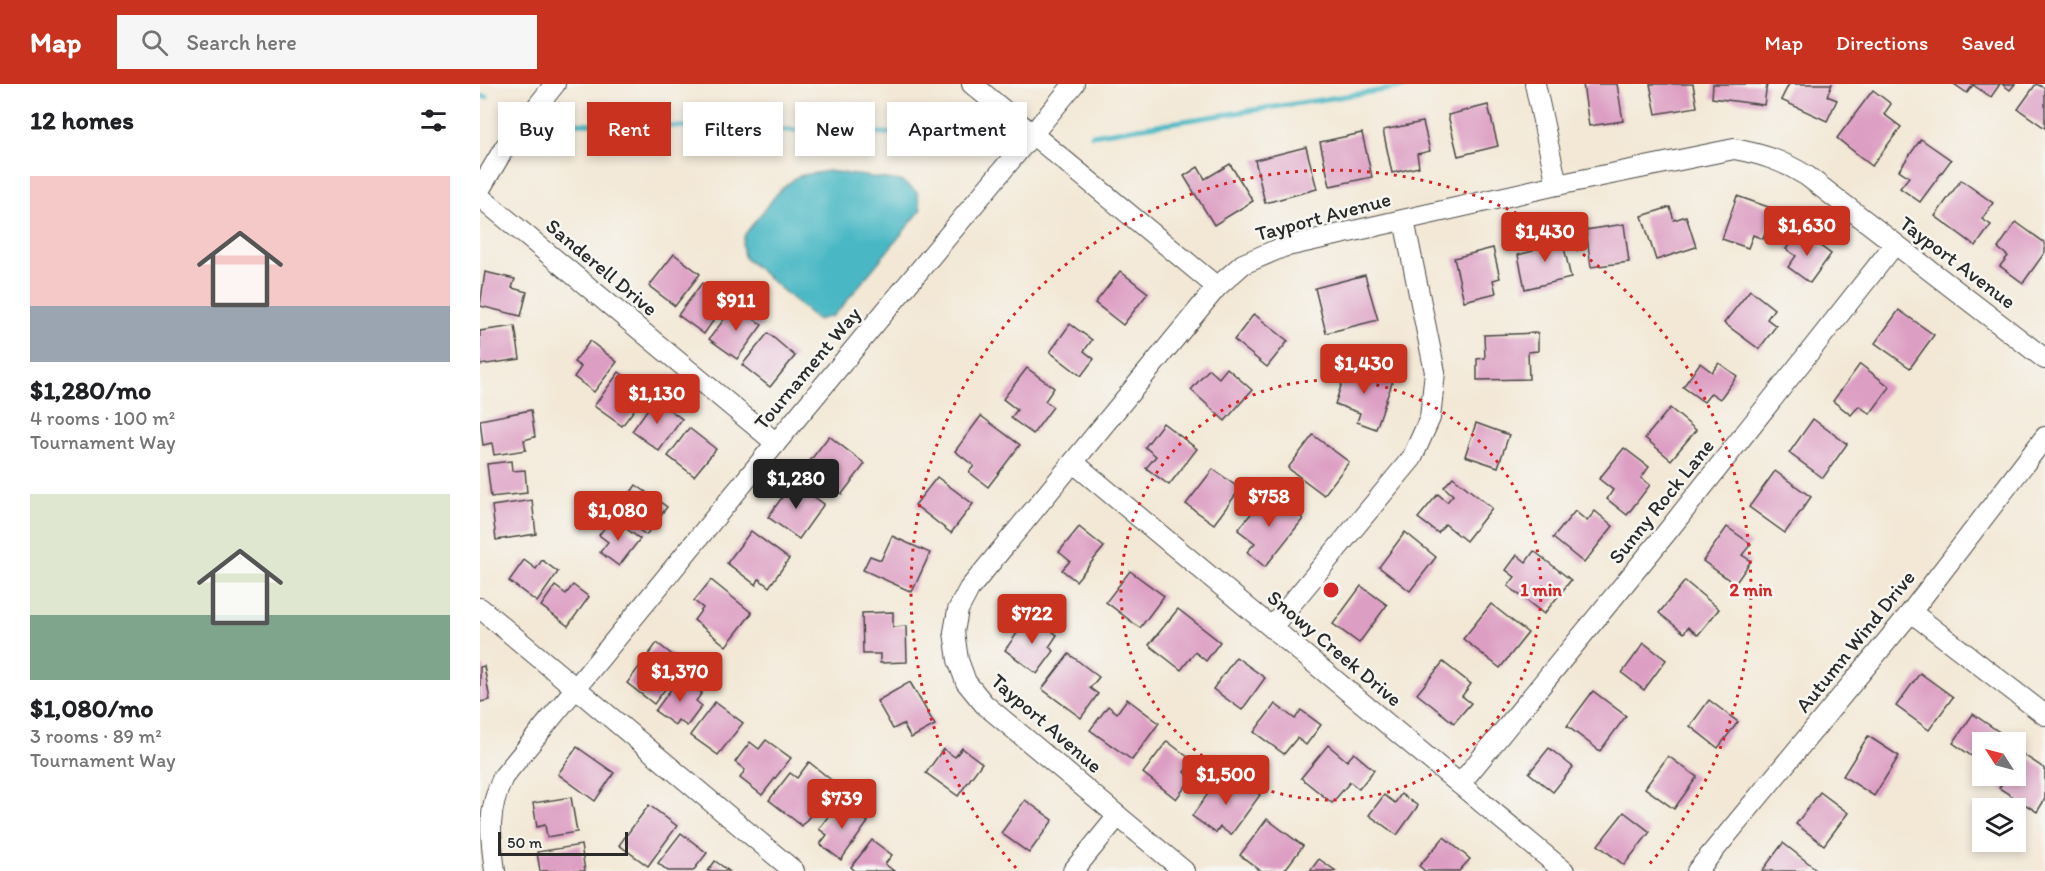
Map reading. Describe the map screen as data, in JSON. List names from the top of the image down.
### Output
{
  "streets": {
    "street": [
      "Tayport Avenue",
      "Sanderell Drive",
      "Tournament Way",
      "Sunny Rock Lane",
      "Autumn Wind Drive",
      "Snowy Creek Drive"
    ]
  },
  "crossings": [
    ["Tayport Avenue", "Sunny Rock Lane"],
    ["Tayport Avenue", "Snowy Creek Drive"],
    ["Sanderell Drive", "Tournament Way"],
    ["Sunny Rock Lane", "Snowy Creek Drive"]
  ],
  "scale_bar": "50 m",
  "north": "top left",
  "page": {
    "header": "Map",
    "search": "Search here",
    "nav": ["Map", "Directions", "Saved"],
    "heading": "12 homes",
    "chip": [
      "Buy",
      "Rent",
      "Filters",
      "New",
      "Apartment"
    ],
    "list": [
      {
        "name": "$1,280/mo",
        "note": "4 rooms · 100 m² · Tournament Way"
      },
      {
        "name": "$1,080/mo",
        "note": "3 rooms · 89 m² · Tournament Way"
      }
    ],
    "price": [
      "$1,630",
      "$1,430",
      "$911",
      "$1,430",
      "$1,130",
      "$1,280",
      "$758",
      "$1,080",
      "$722",
      "$1,370",
      "$1,500",
      "$739"
    ],
    "scale": "50 m"
  },
  "rings": ["1 min", "2 min"]
}
